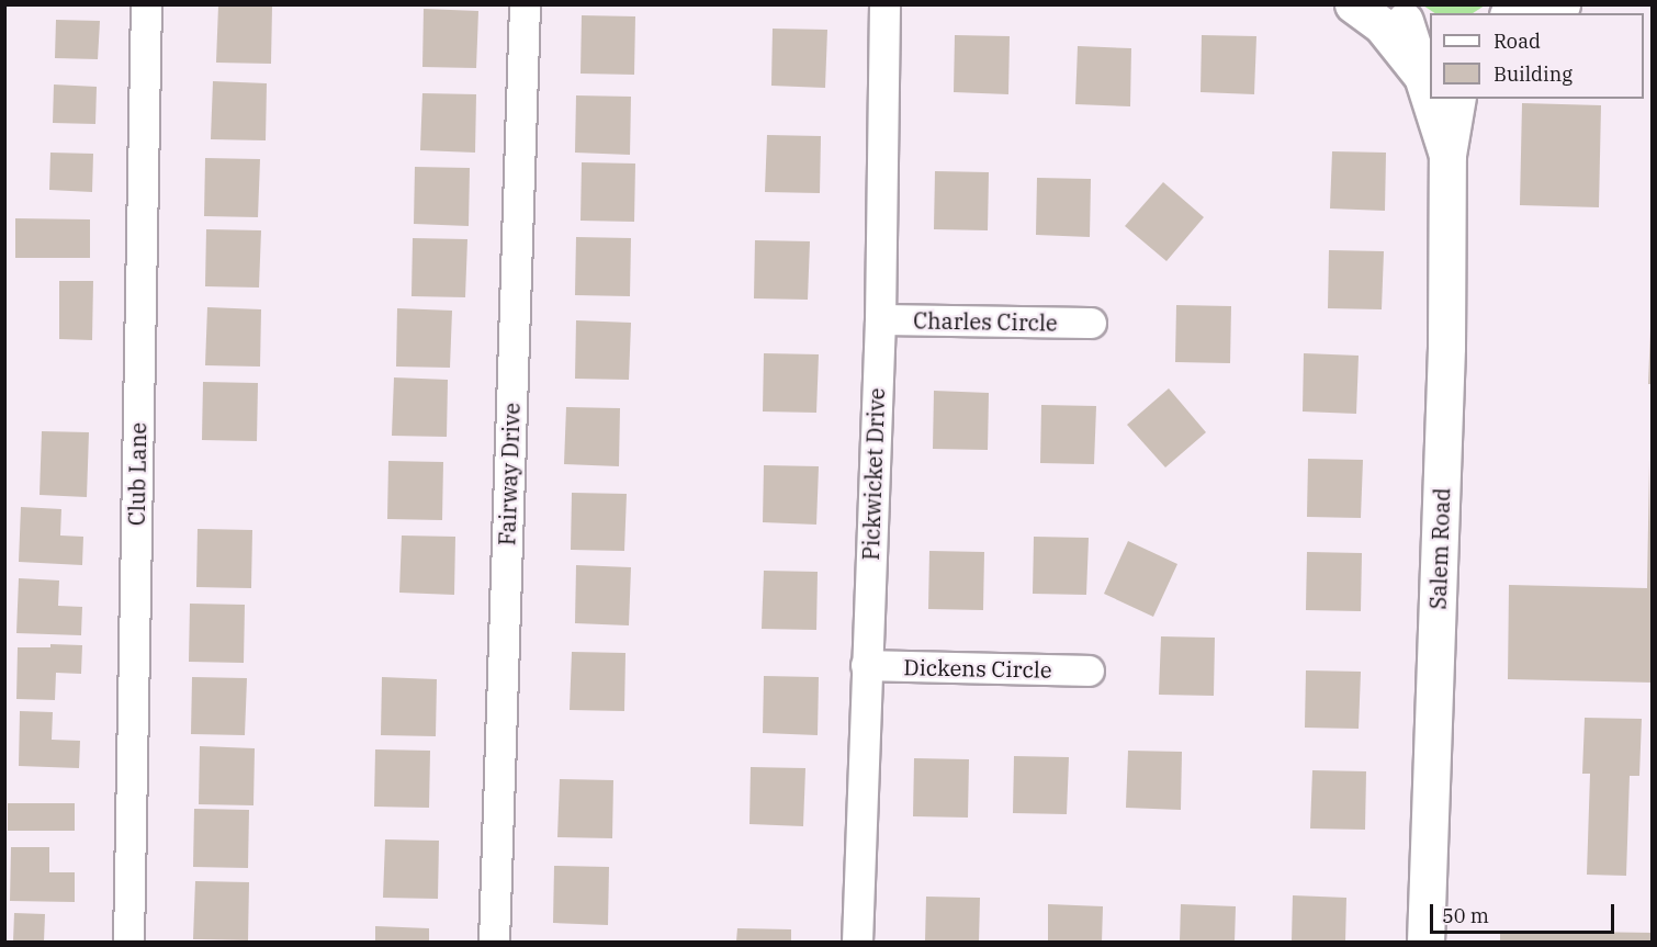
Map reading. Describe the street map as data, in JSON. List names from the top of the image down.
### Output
{
  "streets": {
    "main road": ["Salem Road"],
    "street": [
      "Charles Circle",
      "Club Lane",
      "Fairway Drive",
      "Pickwicket Drive",
      "Dickens Circle"
    ]
  },
  "crossings": [
    ["Charles Circle", "Pickwicket Drive"],
    ["Pickwicket Drive", "Dickens Circle"]
  ],
  "legend": ["Road", "Building"],
  "scale_bar": "50 m"
}
